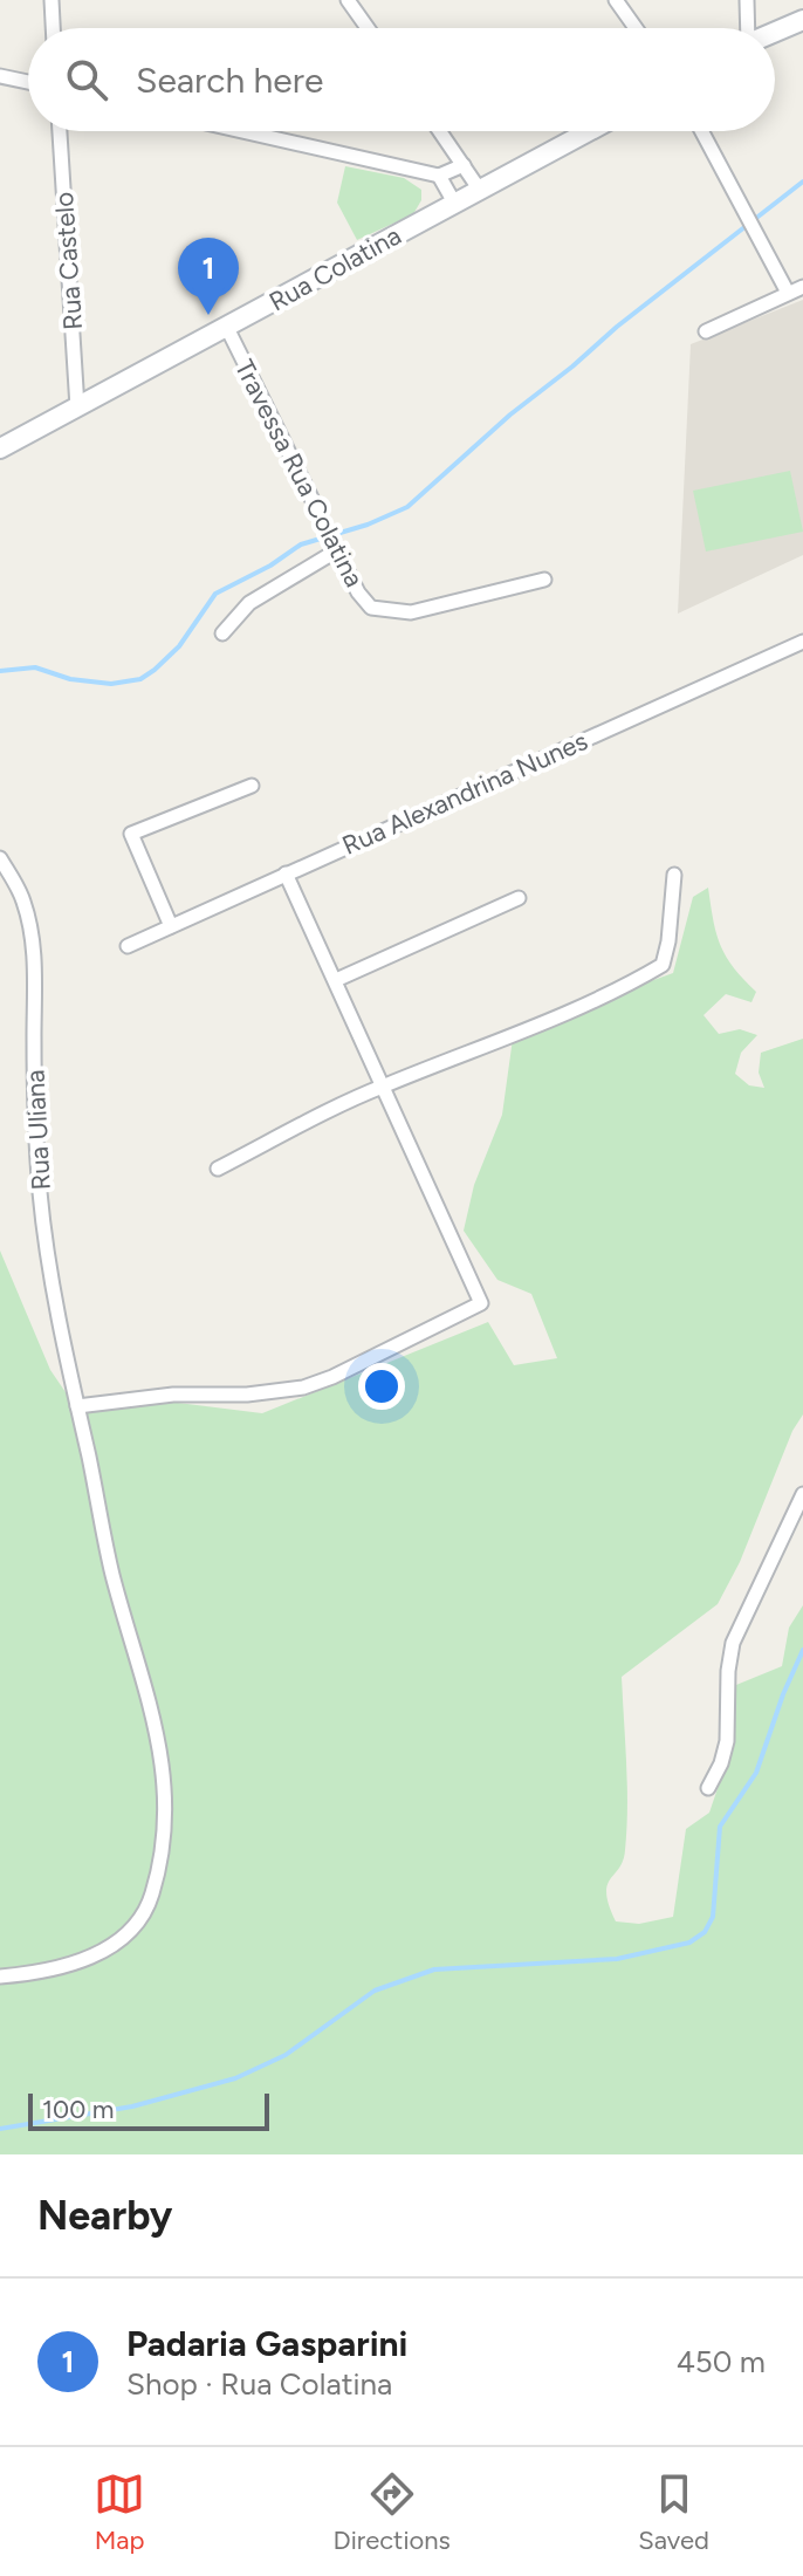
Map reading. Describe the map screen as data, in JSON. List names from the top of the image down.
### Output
{
  "streets": {
    "main road": ["Rua Colatina"],
    "street": [
      "Rua Castelo",
      "Travessa Rua Colatina",
      "Rua Alexandrina Nunes",
      "Rua Uliana"
    ]
  },
  "crossings": [
    ["Rua Castelo", "Rua Colatina"],
    ["Rua Colatina", "Travessa Rua Colatina"]
  ],
  "scale_bar": "100 m",
  "page": {
    "search": "Search here",
    "pins": "1",
    "scale": "100 m",
    "heading": "Nearby",
    "list": [
      {
        "mark": "1",
        "name": "Padaria Gasparini",
        "note": "Shop · Rua Colatina",
        "value": "450 m"
      }
    ],
    "nav": ["Map", "Directions", "Saved"]
  }
}
